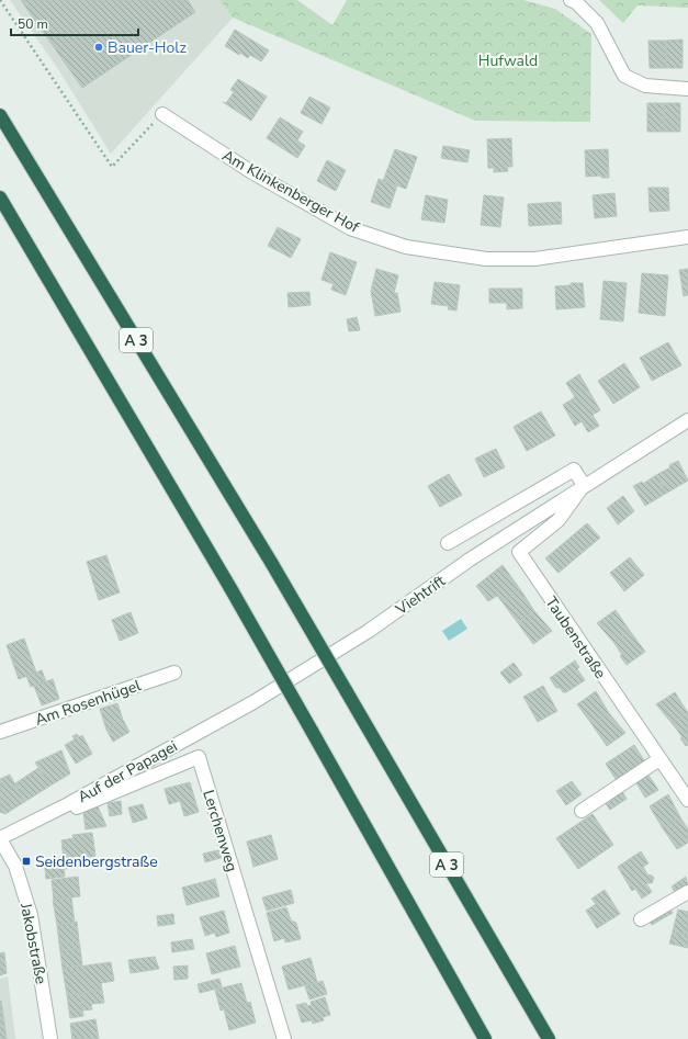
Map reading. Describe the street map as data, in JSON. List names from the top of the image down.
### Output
{
  "streets": {
    "highway": ["A 3"],
    "street": [
      "Am Klinkenberger Hof",
      "Viehtrift",
      "Taubenstraße",
      "Am Rosenhügel",
      "Auf der Papagei",
      "Lerchenweg",
      "Jakobstraße"
    ]
  },
  "crossings": [
    ["Viehtrift", "Taubenstraße"],
    ["Viehtrift", "Auf der Papagei"],
    ["Auf der Papagei", "Lerchenweg"]
  ],
  "parks": ["Hufwald"],
  "places": {
    "other": ["Bauer-Holz"],
    "transit": ["Seidenbergstraße"]
  },
  "scale_bar": "50 m"
}
